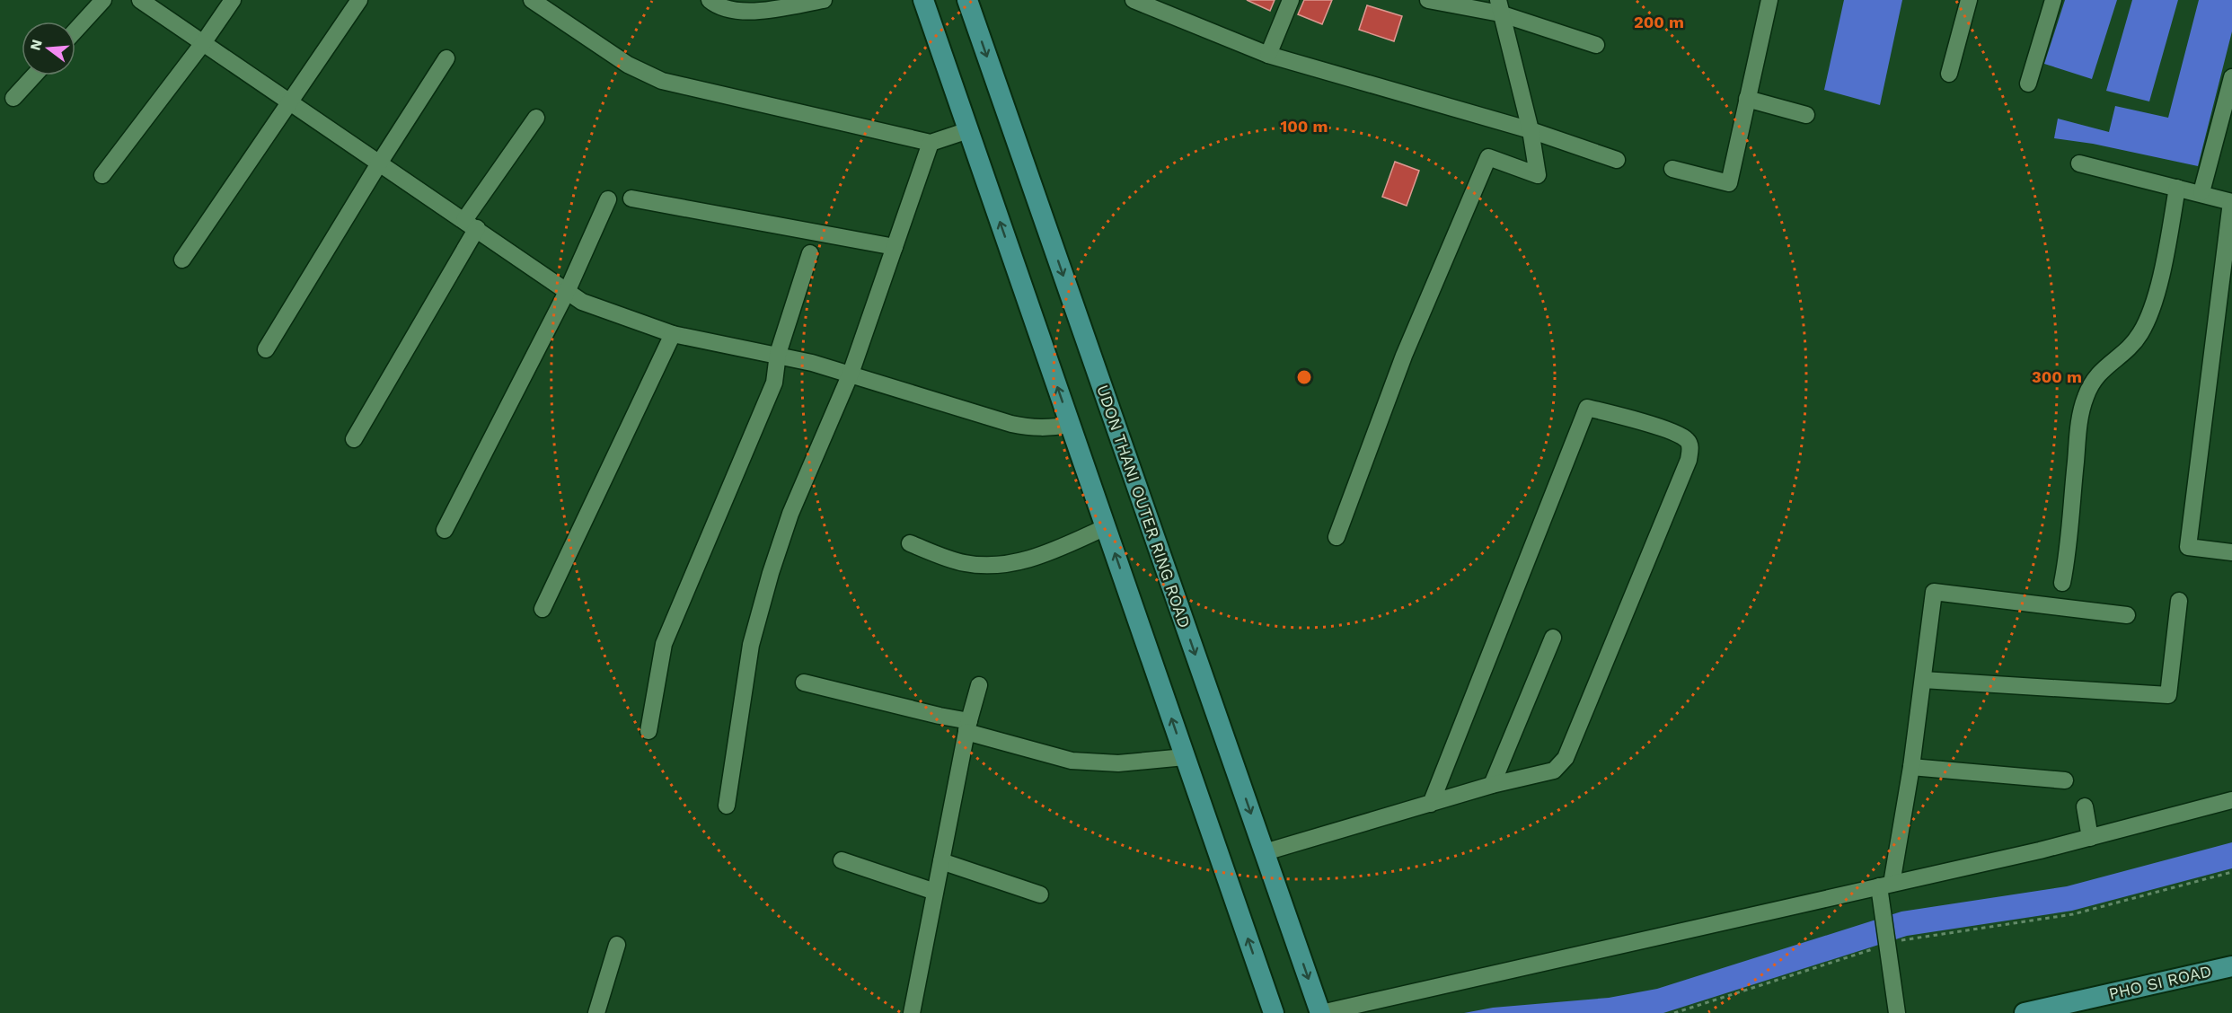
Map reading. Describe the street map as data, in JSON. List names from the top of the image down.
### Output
{
  "streets": {
    "main road": ["UDON THANI OUTER RING ROAD", "PHO SI ROAD"]
  },
  "north": "left",
  "rings": ["200 m", "100 m", "300 m"]
}
